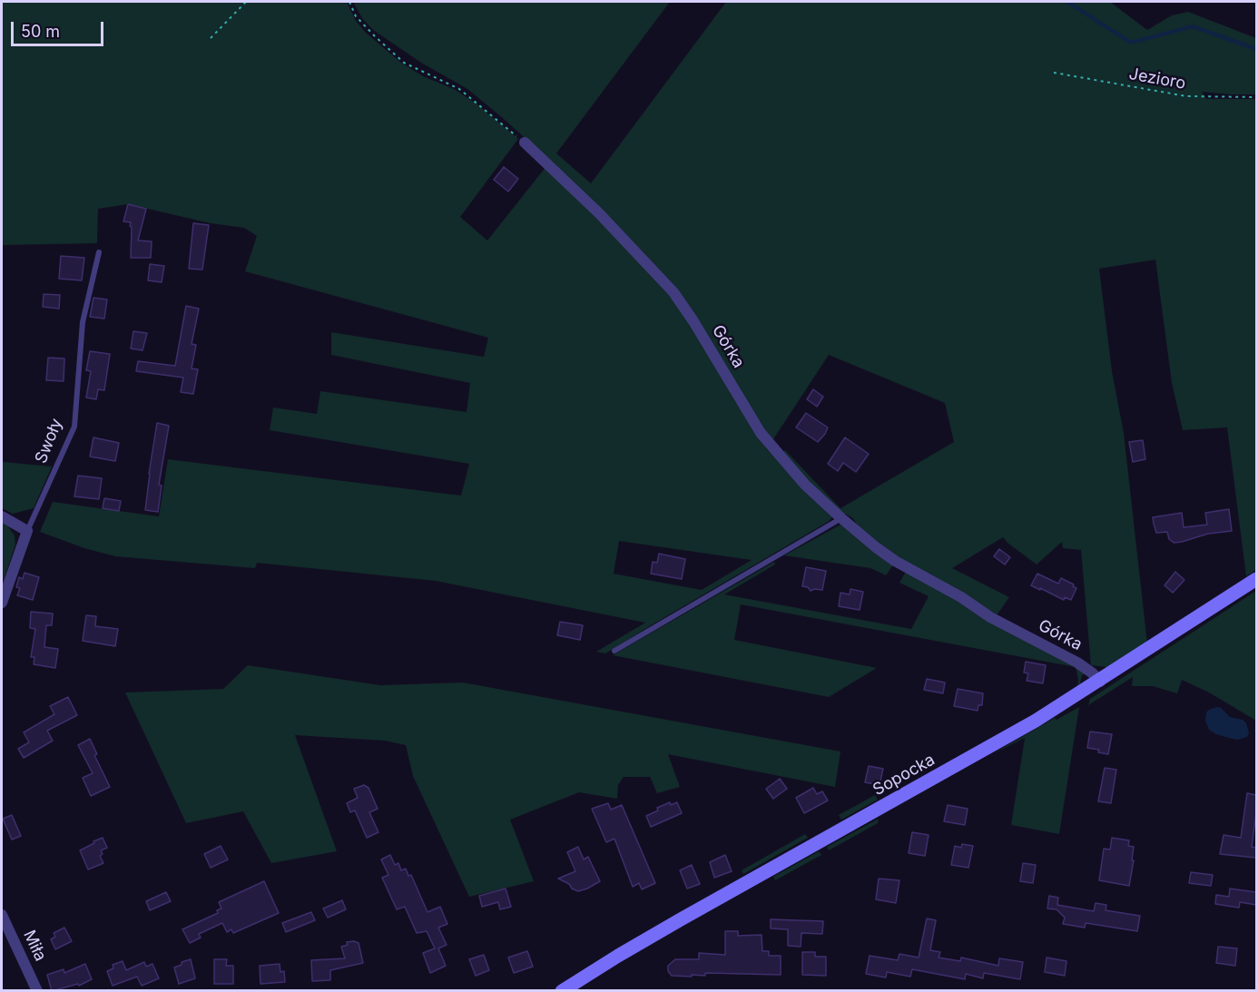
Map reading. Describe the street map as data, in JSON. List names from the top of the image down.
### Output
{
  "streets": {
    "street": [
      "Górka",
      "Swoły",
      "Sopocka",
      "Miła"
    ],
    "path": ["Jezioro"]
  },
  "crossings": [
    ["Górka", "Sopocka"]
  ],
  "scale_bar": "50 m"
}
